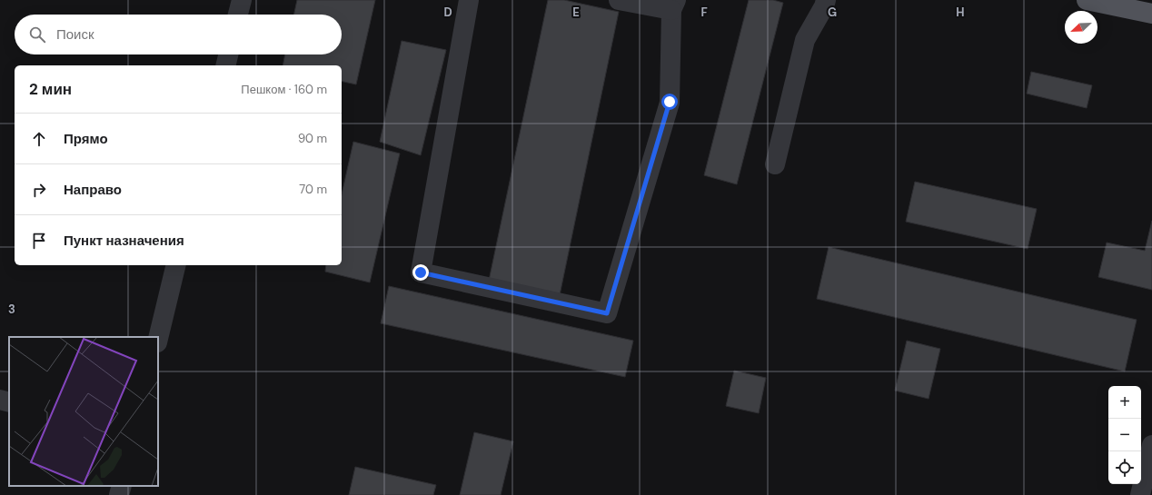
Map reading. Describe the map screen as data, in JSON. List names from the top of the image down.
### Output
{
  "north": "bottom left",
  "page": {
    "search": "Поиск",
    "heading": ["2 мин", "Пешком · 160 m"],
    "list": [
      ["Прямо", "90 m"],
      ["Направо", "70 m"],
      "Пункт назначения"
    ],
    "map_buttons": ["+", "−"]
  },
  "grid": {
    "columns": [
      "D",
      "E",
      "F",
      "G",
      "H"
    ],
    "rows": ["3"]
  }
}
